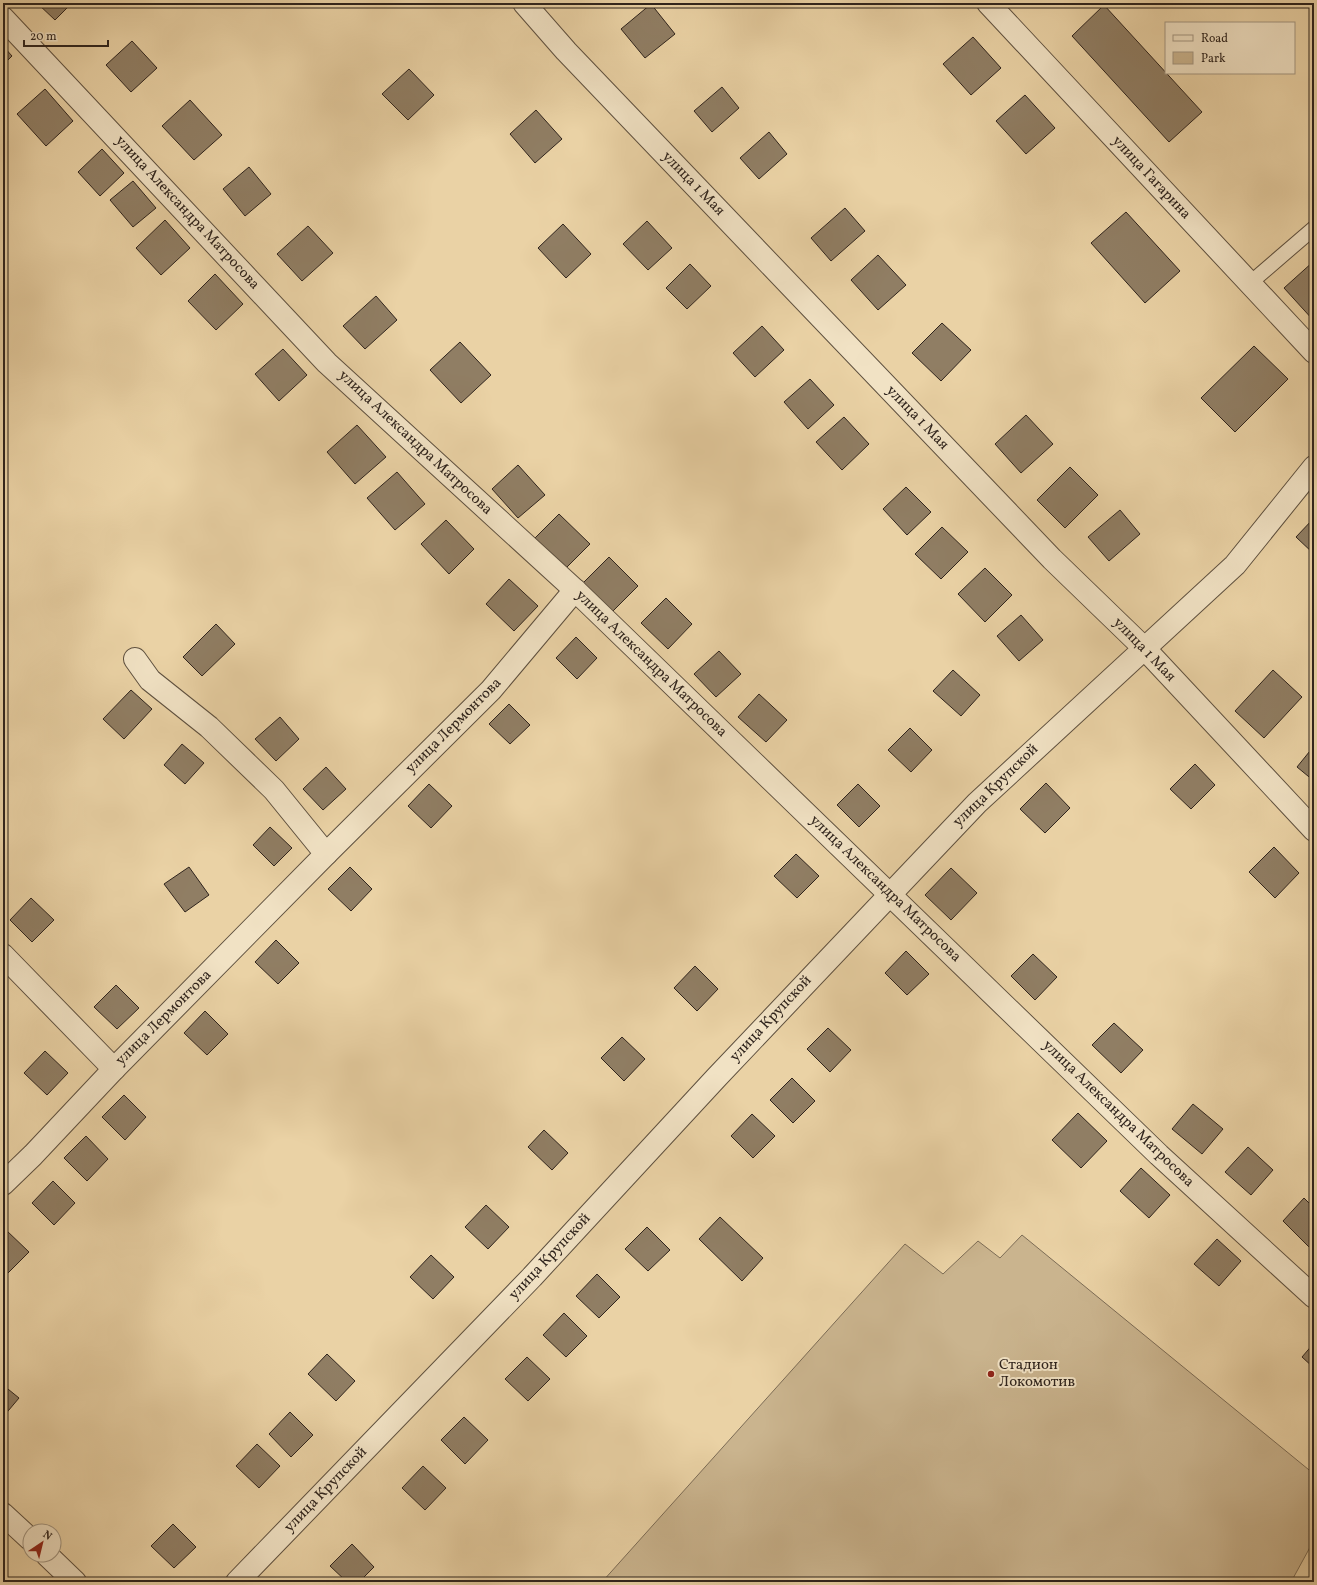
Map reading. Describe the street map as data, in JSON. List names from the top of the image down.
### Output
{
  "streets": {
    "street": [
      "улица Гагарина",
      "улица 1 Мая",
      "улица Александра Матросова",
      "улица Лермонтова",
      "улица Крупской"
    ]
  },
  "crossings": [
    ["улица 1 Мая", "улица Крупской"],
    ["улица Александра Матросова", "улица Лермонтова"],
    ["улица Александра Матросова", "улица Крупской"]
  ],
  "places": ["Стадион Локомотив"],
  "legend": ["Road", "Park"],
  "scale_bar": "20 m",
  "north": "top right"
}
